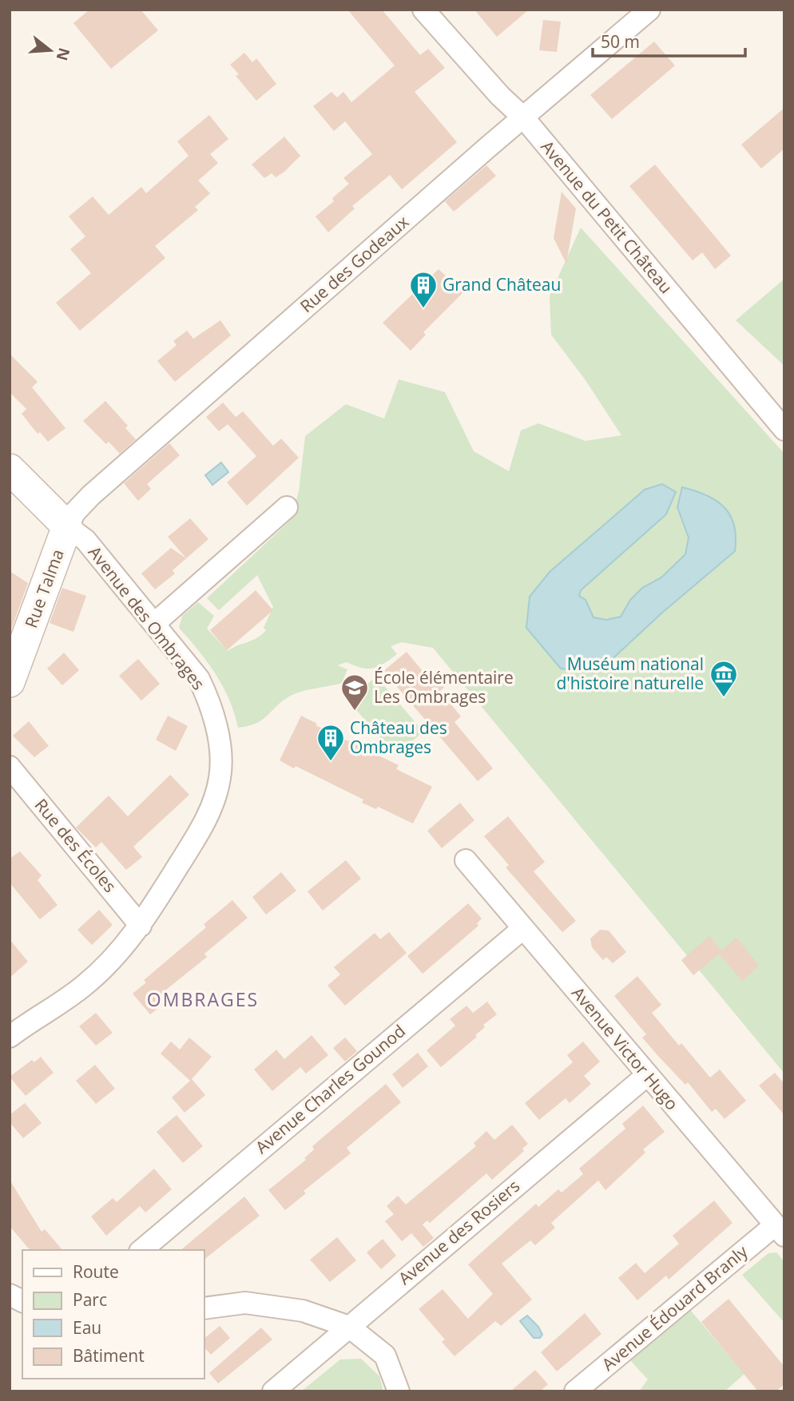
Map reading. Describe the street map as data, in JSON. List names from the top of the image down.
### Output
{
  "streets": {
    "main road": ["Rue Talma"],
    "street": [
      "Avenue du Petit Château",
      "Rue des Godeaux",
      "Avenue des Ombrages",
      "Rue des Écoles",
      "Avenue Victor Hugo",
      "Avenue Charles Gounod",
      "Avenue des Rosiers",
      "Avenue Édouard Branly"
    ]
  },
  "crossings": [
    ["Avenue du Petit Château", "Rue des Godeaux"],
    ["Rue des Godeaux", "Rue Talma"],
    ["Rue des Godeaux", "Avenue des Ombrages"],
    ["Rue Talma", "Avenue des Ombrages"],
    ["Avenue des Ombrages", "Rue des Écoles"],
    ["Avenue Victor Hugo", "Avenue Charles Gounod"],
    ["Avenue Victor Hugo", "Avenue des Rosiers"],
    ["Avenue Victor Hugo", "Avenue Édouard Branly"]
  ],
  "districts": ["OMBRAGES"],
  "places": {
    "building": ["Grand Château", "Château des Ombrages"],
    "museum": ["Muséum national d'histoire naturelle"],
    "school or university": ["École élémentaire Les Ombrages"]
  },
  "legend": [
    "Route",
    "Parc",
    "Eau",
    "Bâtiment"
  ],
  "scale_bar": "50 m",
  "north": "right"
}
